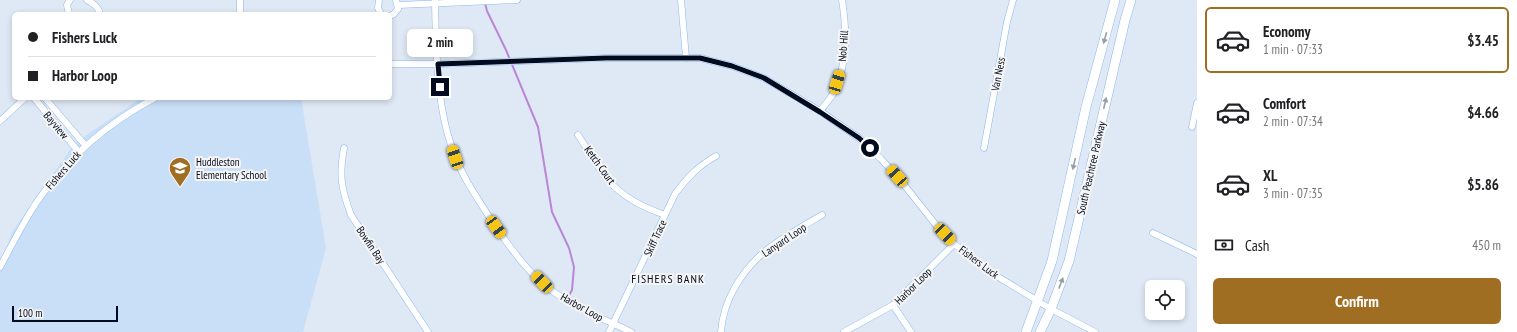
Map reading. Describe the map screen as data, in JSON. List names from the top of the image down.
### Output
{
  "streets": {
    "main road": ["South Peachtree Parkway"],
    "street": [
      "Nob Hill",
      "Van Ness",
      "Bayview",
      "Ketch Court",
      "Fishers Luck",
      "Skiff Trace",
      "Lanyard Loop",
      "Bowfin Bay",
      "Harbor Loop"
    ]
  },
  "crossings": [
    ["Nob Hill", "Fishers Luck"],
    ["Bayview", "Fishers Luck"],
    ["Ketch Court", "Skiff Trace"],
    ["South Peachtree Parkway", "Fishers Luck"],
    ["Fishers Luck", "Harbor Loop"],
    ["Skiff Trace", "Harbor Loop"]
  ],
  "districts": ["FISHERS BANK"],
  "places": {
    "school or university": ["Huddleston Elementary School"]
  },
  "scale_bar": "100 m",
  "page": {
    "list": [
      {
        "name": "Economy",
        "note": "1 min · 07:33",
        "value": "$3.45"
      },
      {
        "name": "Comfort",
        "note": "2 min · 07:34",
        "value": "$4.66"
      },
      {
        "name": "XL",
        "note": "3 min · 07:35",
        "value": "$5.86"
      }
    ],
    "banner": ["Fishers Luck", "Harbor Loop"],
    "bubble": "2 min",
    "pay": ["Cash", "450 m"],
    "buttons": "Confirm",
    "scale": "100 m"
  }
}
